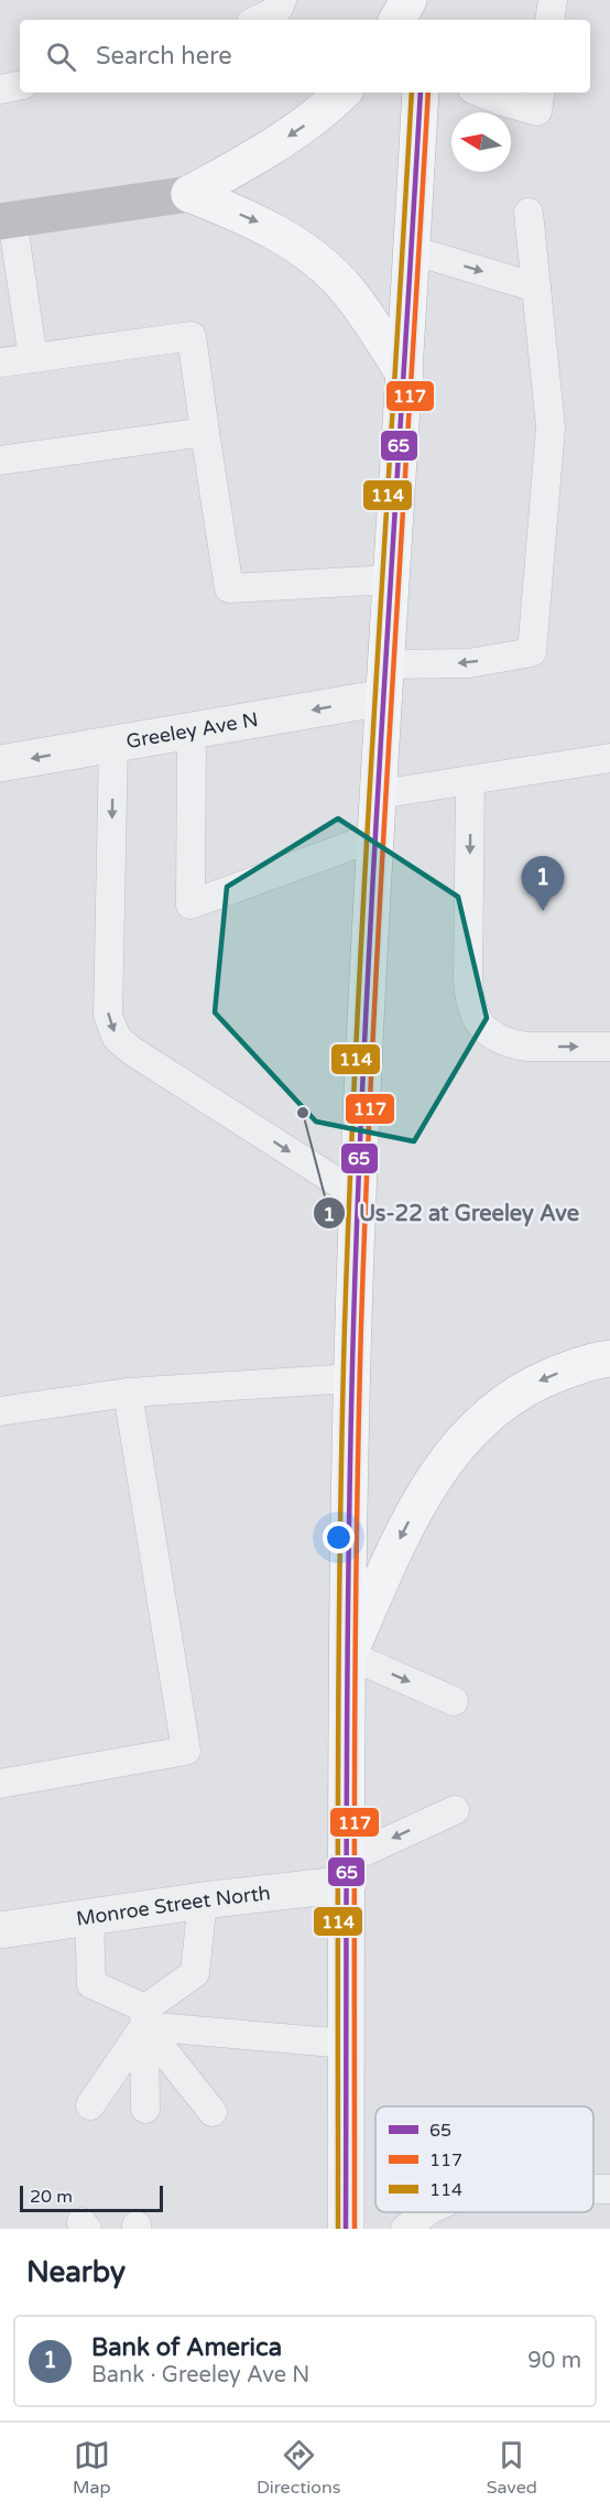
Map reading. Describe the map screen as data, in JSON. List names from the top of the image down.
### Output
{
  "streets": {
    "street": ["Greeley Ave N", "Monroe Street North"]
  },
  "one_way": ["Greeley Ave N"],
  "places": ["Us-22 at Greeley Ave"],
  "lines": ["transit line 65", "transit line 117", "transit line 114"],
  "legend": ["65", "117", "114"],
  "scale_bar": "20 m",
  "north": "left",
  "page": {
    "search": "Search here",
    "pins": "1",
    "scale": "20 m",
    "heading": "Nearby",
    "list": [
      {
        "mark": "1",
        "name": "Bank of America",
        "note": "Bank · Greeley Ave N",
        "value": "90 m"
      }
    ],
    "nav": ["Map", "Directions", "Saved"]
  }
}
